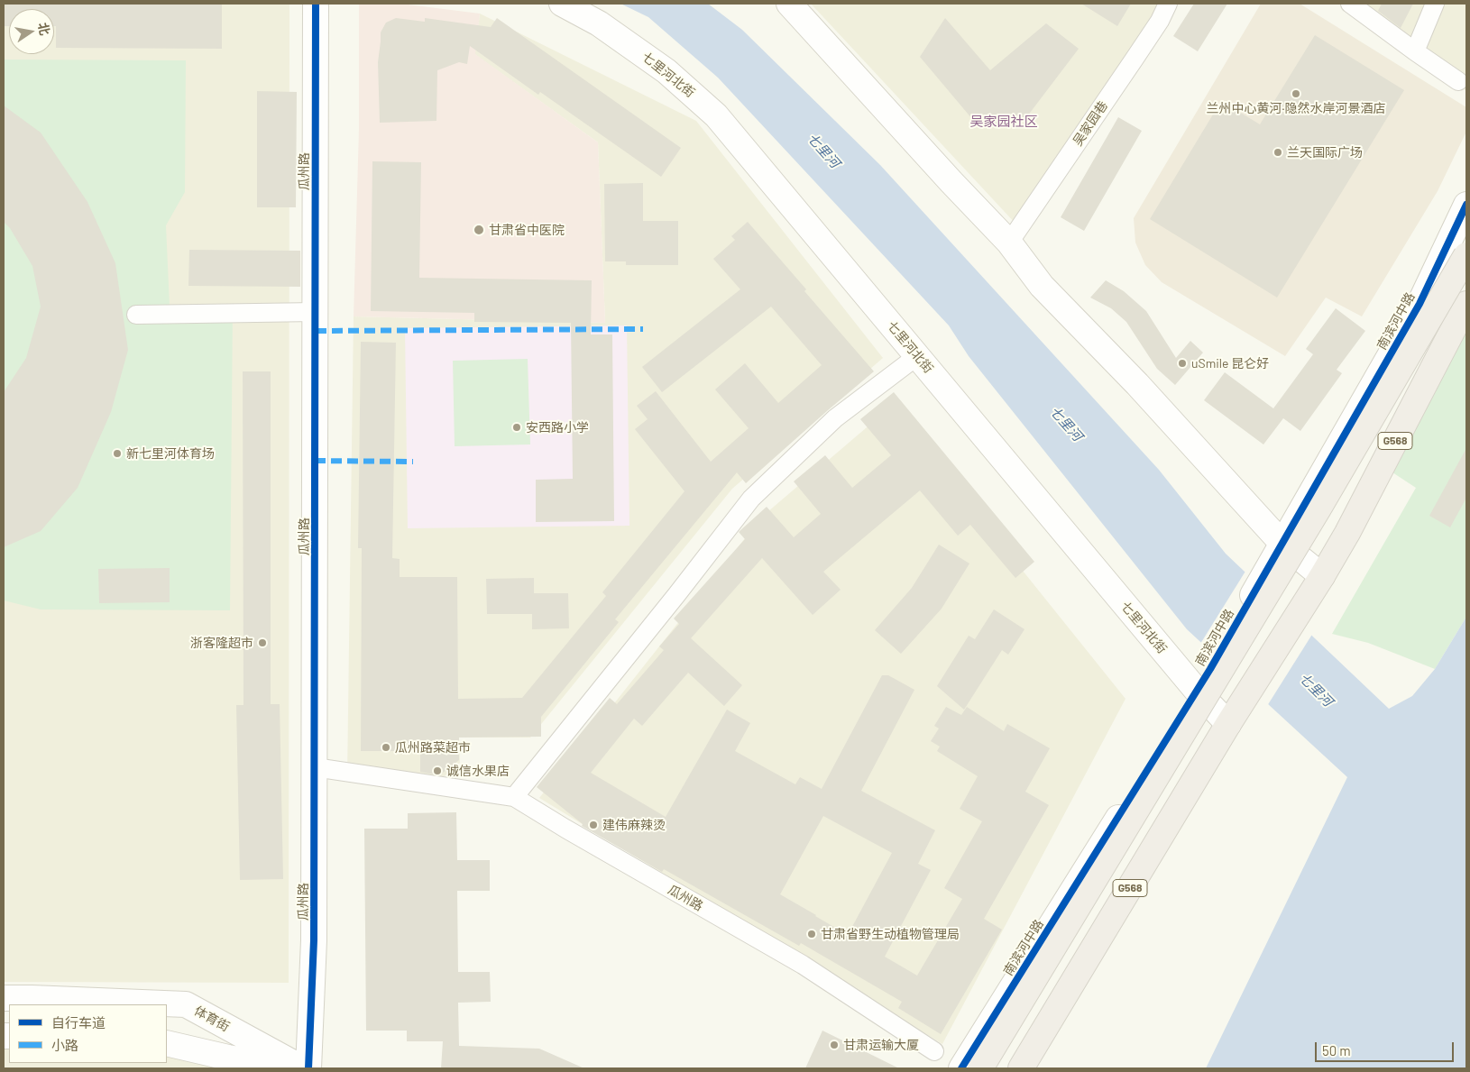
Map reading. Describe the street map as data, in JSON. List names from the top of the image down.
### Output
{
  "streets": {
    "highway": ["南滨河中路", "G568"],
    "street": [
      "七里河北街",
      "吴家园巷",
      "瓜州路",
      "体育街"
    ]
  },
  "crossings": [
    ["七里河北街", "南滨河中路"],
    ["七里河北街", "G568"]
  ],
  "districts": ["吴家园社区"],
  "water": ["七里河"],
  "places": [
    "兰州中心黄河·隐然水岸河景酒店",
    "兰天国际广场",
    "甘肃省中医院",
    "uSmile 昆仑好",
    "安西路小学",
    "新七里河体育场",
    "浙客隆超市",
    "瓜州路菜超市",
    "诚信水果店",
    "建伟麻辣烫",
    "甘肃省野生动植物管理局",
    "甘肃运输大厦"
  ],
  "legend": ["自行车道", "小路"],
  "scale_bar": "50 m",
  "north": "right"
}
